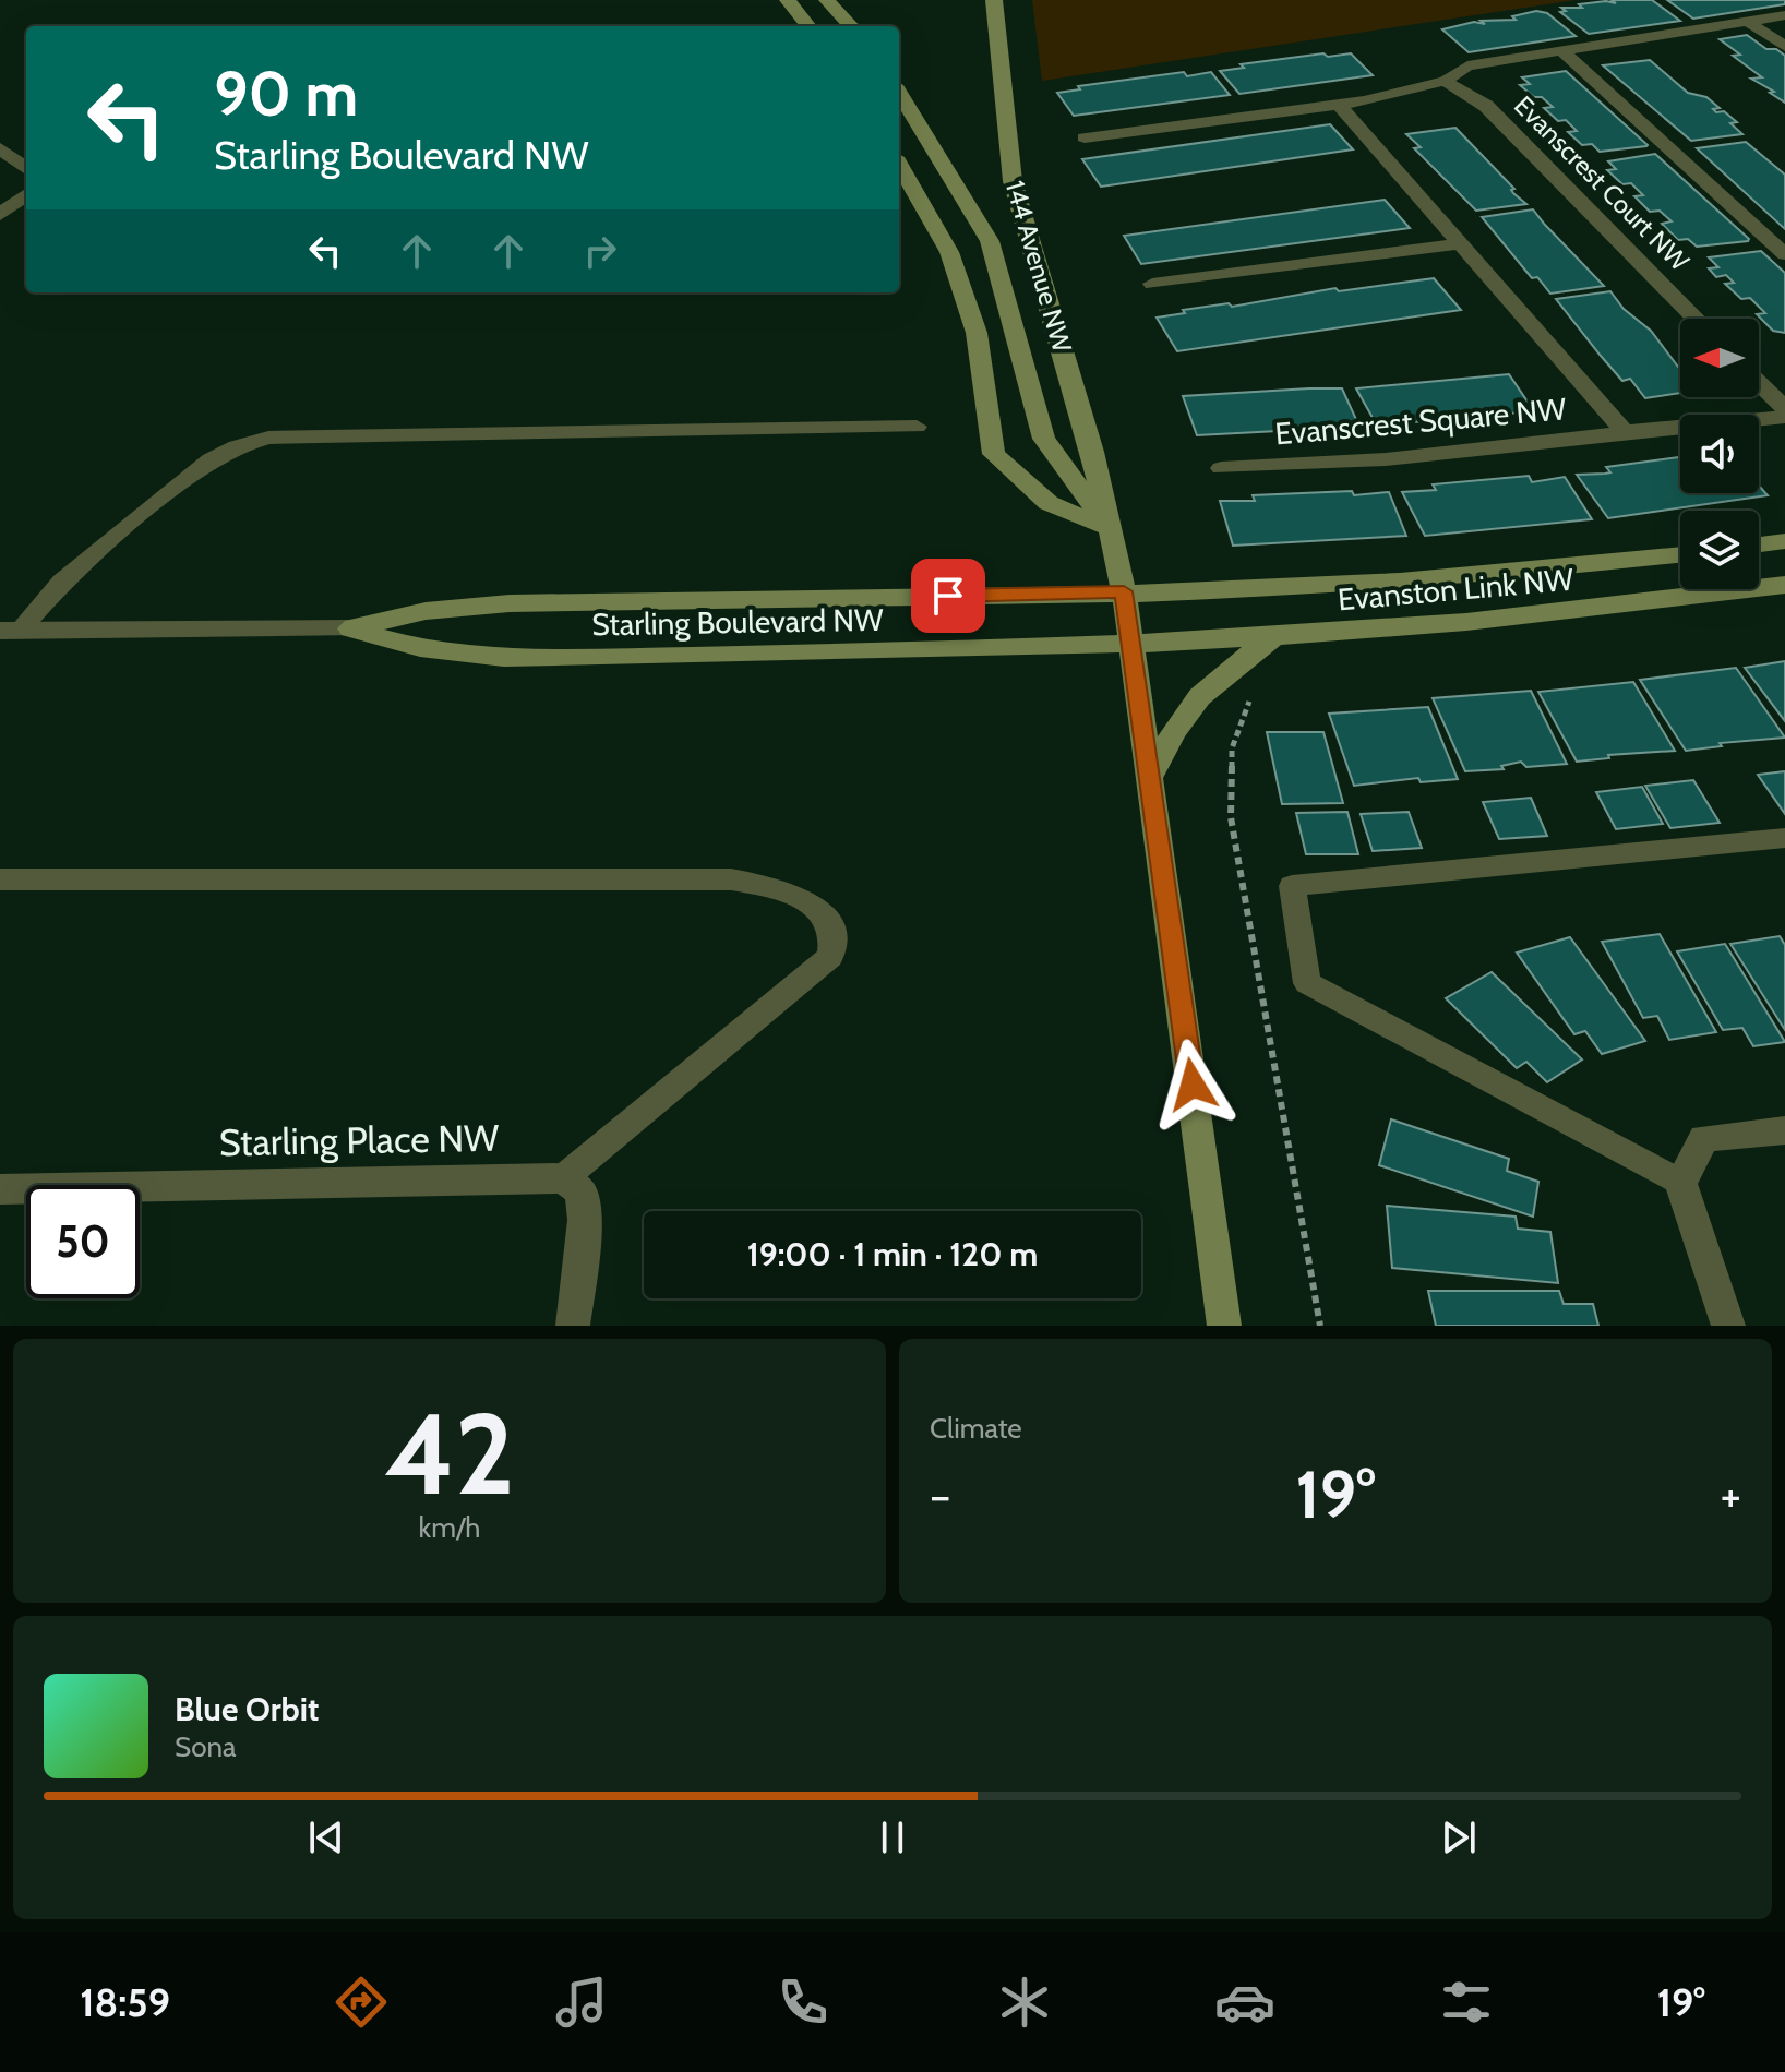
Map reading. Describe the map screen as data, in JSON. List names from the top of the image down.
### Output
{
  "streets": {
    "main road": ["144 Avenue NW", "Evanston Link NW", "Starling Boulevard NW"],
    "street": ["Evanscrest Court NW", "Starling Place NW"],
    "lane": ["Evanscrest Square NW"]
  },
  "crossings": [
    ["144 Avenue NW", "Evanston Link NW"],
    ["144 Avenue NW", "Starling Boulevard NW"],
    ["Evanston Link NW", "Starling Boulevard NW"]
  ],
  "north": "left",
  "page": {
    "turn": ["90 m", "Starling Boulevard NW"],
    "limit": "50",
    "trip": "19:00 · 1 min · 120 m",
    "tile": [
      ["42", "km/h"],
      "Climate"
    ],
    "heat": ["−", "19°", "+"],
    "song": ["Blue Orbit", "Sona"],
    "tabs": ["18:59", "19°"]
  }
}
